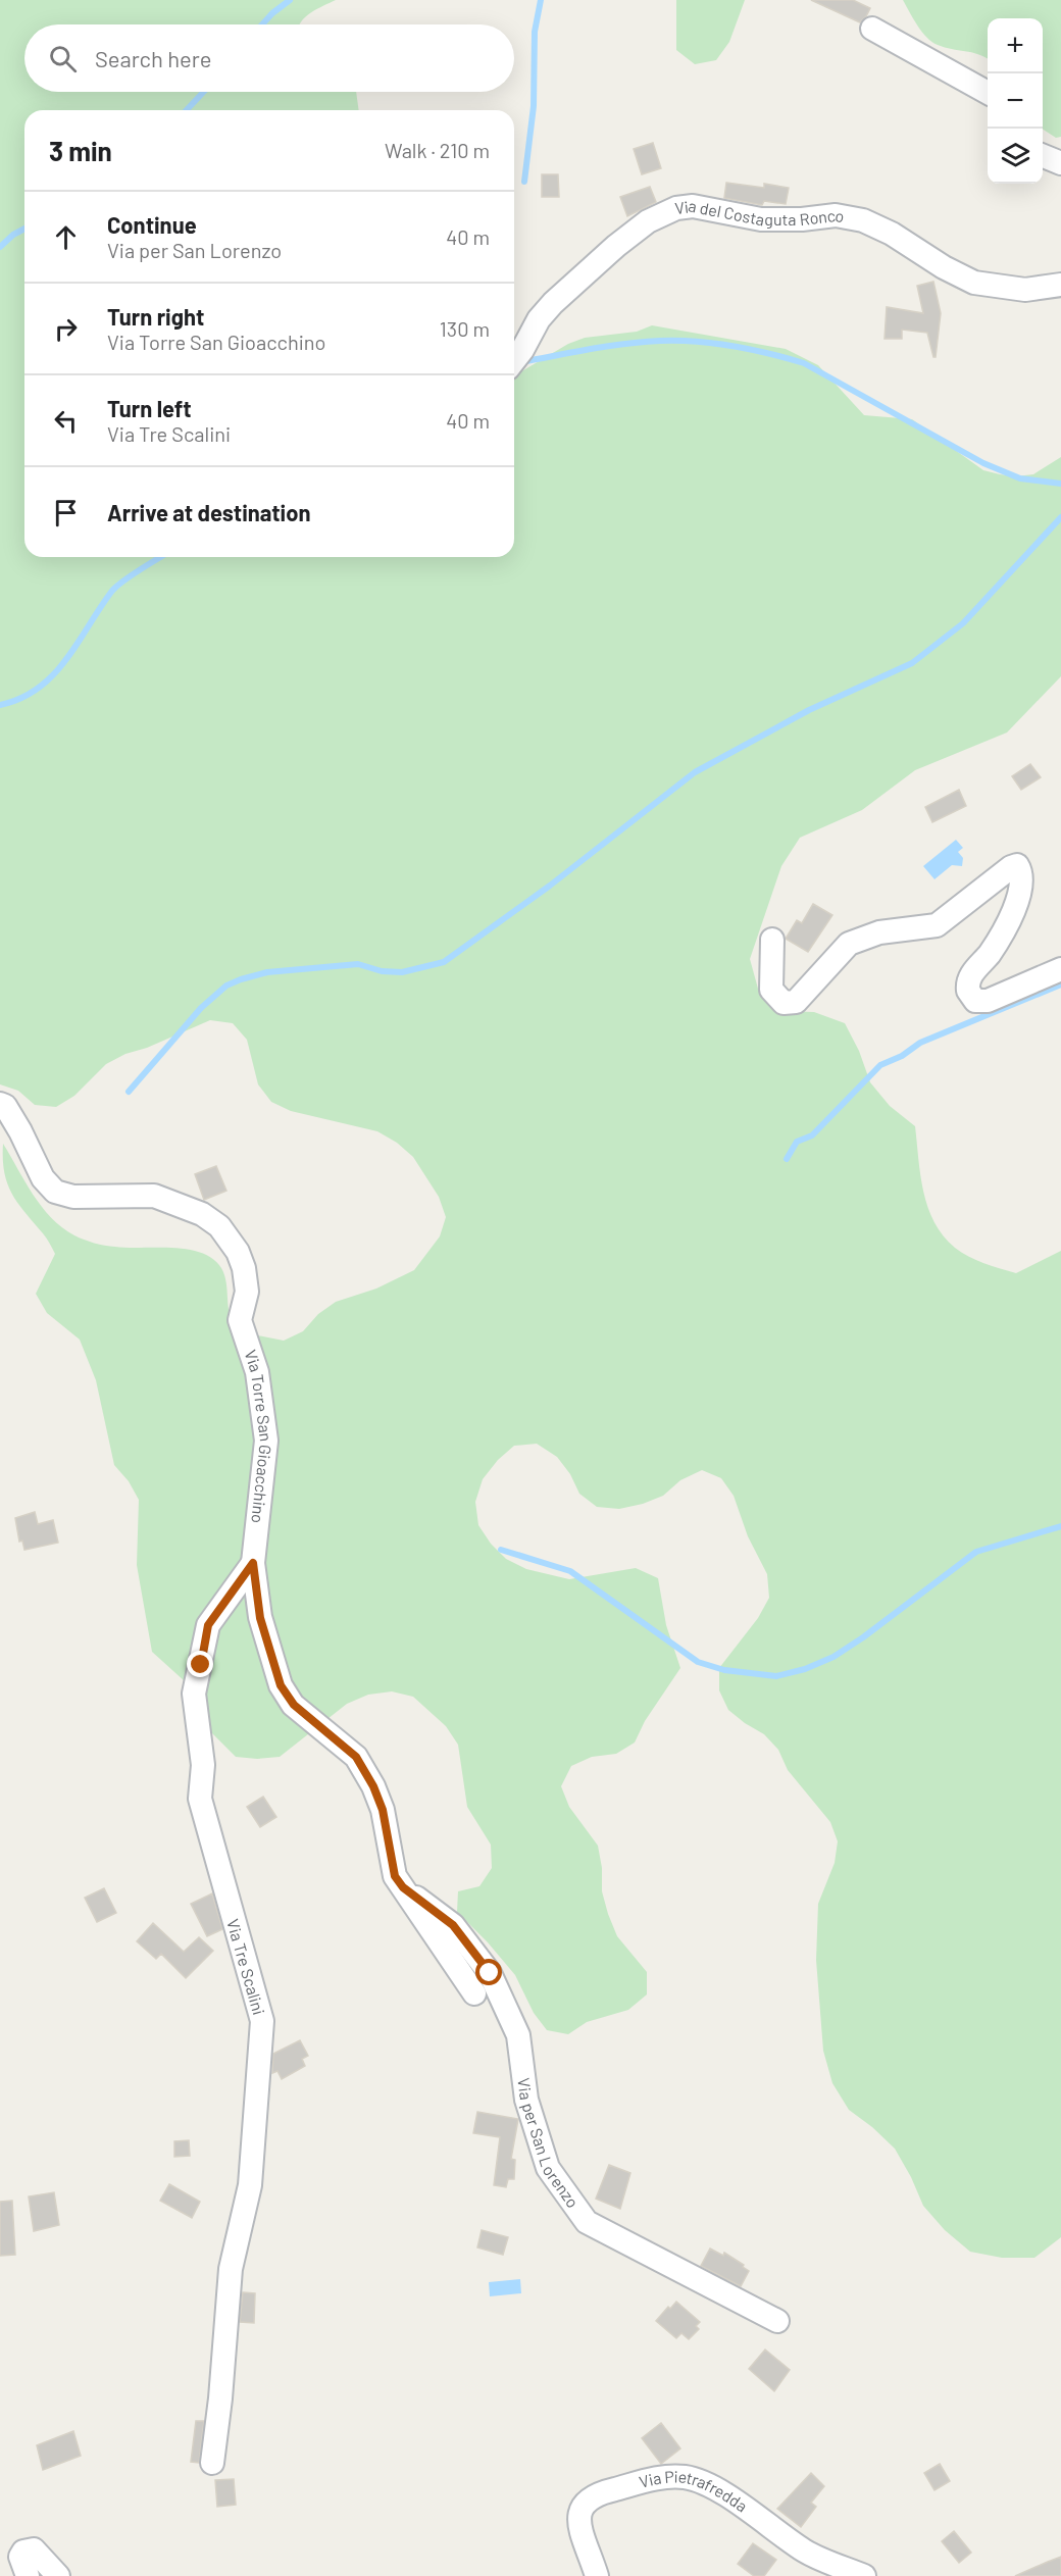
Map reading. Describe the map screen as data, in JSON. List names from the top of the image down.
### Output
{
  "streets": {
    "street": [
      "Via del Costaguta Ronco",
      "Via Torre San Gioacchino",
      "Via Tre Scalini",
      "Via per San Lorenzo",
      "Via Pietrafredda"
    ]
  },
  "crossings": [
    ["Via Torre San Gioacchino", "Via Tre Scalini"],
    ["Via Torre San Gioacchino", "Via per San Lorenzo"]
  ],
  "page": {
    "map_buttons": ["+", "−"],
    "search": "Search here",
    "heading": ["3 min", "Walk · 210 m"],
    "list": [
      ["Continue", "Via per San Lorenzo", "40 m"],
      ["Turn right", "Via Torre San Gioacchino", "130 m"],
      ["Turn left", "Via Tre Scalini", "40 m"],
      "Arrive at destination"
    ]
  }
}
